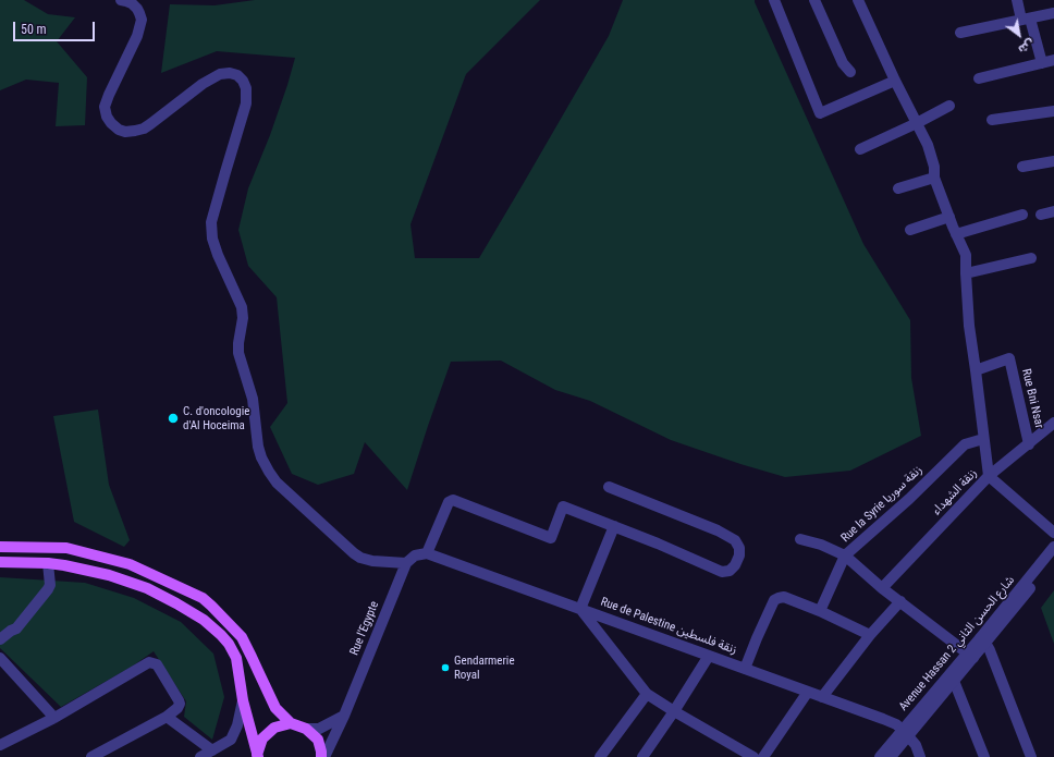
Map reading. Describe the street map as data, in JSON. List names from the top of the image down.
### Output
{
  "streets": {
    "street": [
      "Rue Bni Nsar",
      "زنقة الشهداء",
      "Rue la Syrie زنقة سوريا",
      "Rue de Palestine زنقة فلسطين",
      "Rue l'Egypte",
      "Avenue Hassan 2 شارع الحسن الثاني"
    ]
  },
  "crossings": [
    ["Rue Bni Nsar", "زنقة الشهداء"],
    ["Rue de Palestine زنقة فلسطين", "Avenue Hassan 2 شارع الحسن الثاني"]
  ],
  "places": ["C. d'oncologie d'Al Hoceima", "Gendarmerie Royal"],
  "scale_bar": "50 m",
  "north": "bottom right"
}
